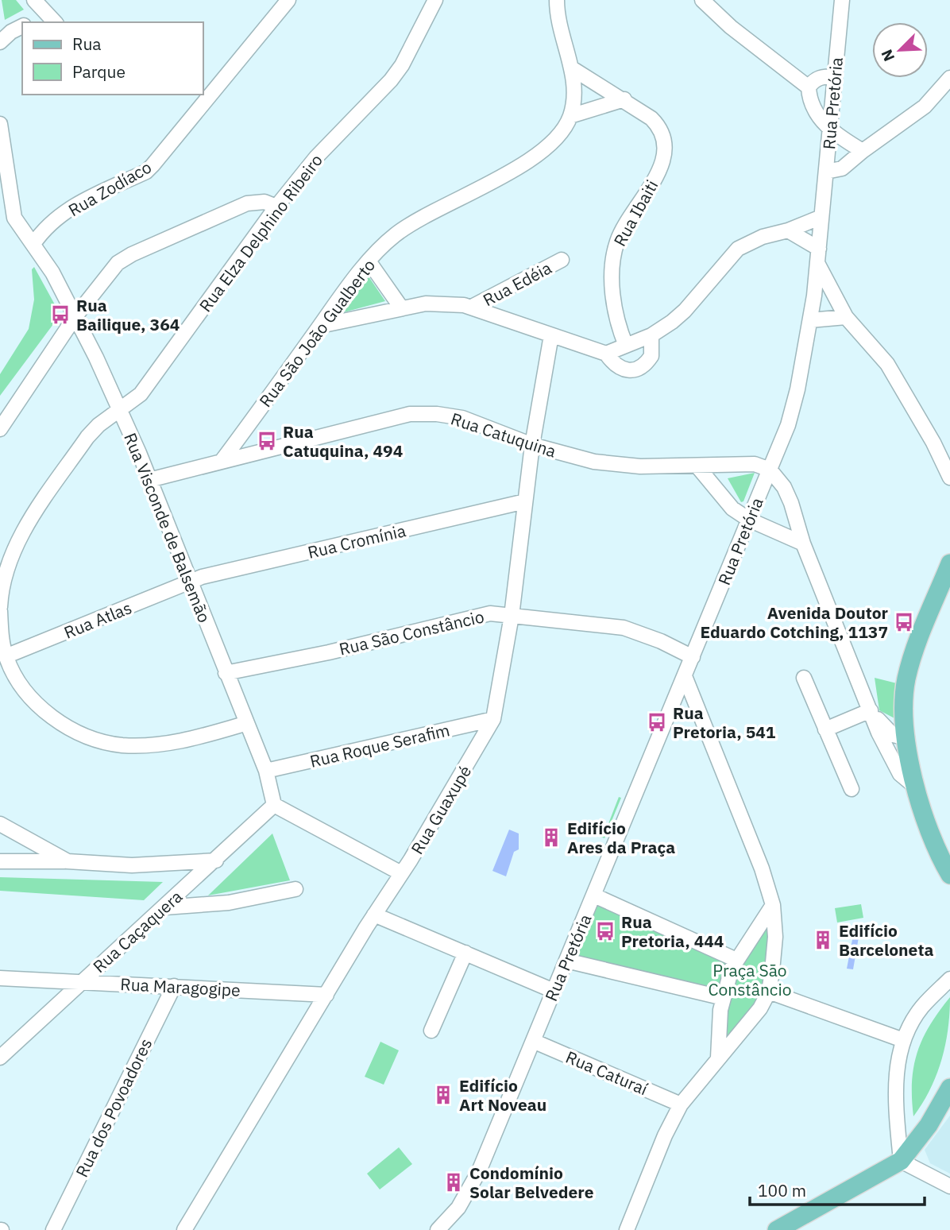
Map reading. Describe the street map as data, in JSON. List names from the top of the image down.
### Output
{
  "streets": {
    "street": [
      "Rua Pretória",
      "Rua Zodíaco",
      "Rua Ibaiti",
      "Rua Elza Delphino Ribeiro",
      "Rua Edéia",
      "Rua São João Gualberto",
      "Rua Catuquina",
      "Rua Visconde de Balsemão",
      "Rua Cromínia",
      "Rua Atlas",
      "Rua São Constâncio",
      "Rua Roque Serafim",
      "Rua Guaxupé",
      "Rua Caçaquera",
      "Rua Maragogipe",
      "Rua Caturaí",
      "Rua dos Povoadores"
    ]
  },
  "crossings": [
    ["Rua Pretória", "Rua Catuquina"],
    ["Rua Pretória", "Rua São Constâncio"],
    ["Rua Pretória", "Rua Caturaí"],
    ["Rua Zodíaco", "Rua Visconde de Balsemão"],
    ["Rua Ibaiti", "Rua São João Gualberto"],
    ["Rua Elza Delphino Ribeiro", "Rua Visconde de Balsemão"],
    ["Rua Elza Delphino Ribeiro", "Rua Atlas"],
    ["Rua São João Gualberto", "Rua Catuquina"],
    ["Rua Catuquina", "Rua Visconde de Balsemão"],
    ["Rua Catuquina", "Rua Guaxupé"],
    ["Rua Visconde de Balsemão", "Rua Cromínia"],
    ["Rua Visconde de Balsemão", "Rua Atlas"],
    ["Rua Visconde de Balsemão", "Rua São Constâncio"],
    ["Rua Visconde de Balsemão", "Rua Roque Serafim"],
    ["Rua Visconde de Balsemão", "Rua Caçaquera"],
    ["Rua Cromínia", "Rua Atlas"],
    ["Rua Cromínia", "Rua Guaxupé"],
    ["Rua São Constâncio", "Rua Guaxupé"],
    ["Rua Roque Serafim", "Rua Guaxupé"],
    ["Rua Guaxupé", "Rua Maragogipe"],
    ["Rua Caçaquera", "Rua Maragogipe"],
    ["Rua Maragogipe", "Rua dos Povoadores"]
  ],
  "parks": ["Praça São Constâncio"],
  "places": {
    "bus stop": [
      "Rua Bailique, 364",
      "Rua Catuquina, 494",
      "Avenida Doutor Eduardo Cotching, 1137",
      "Rua Pretoria, 541",
      "Rua Pretoria, 444"
    ],
    "building": [
      "Edifício Ares da Praça",
      "Edifício Barceloneta",
      "Edifício Art Noveau",
      "Condomínio Solar Belvedere"
    ]
  },
  "legend": ["Rua", "Parque"],
  "scale_bar": "100 m",
  "north": "bottom left"
}
